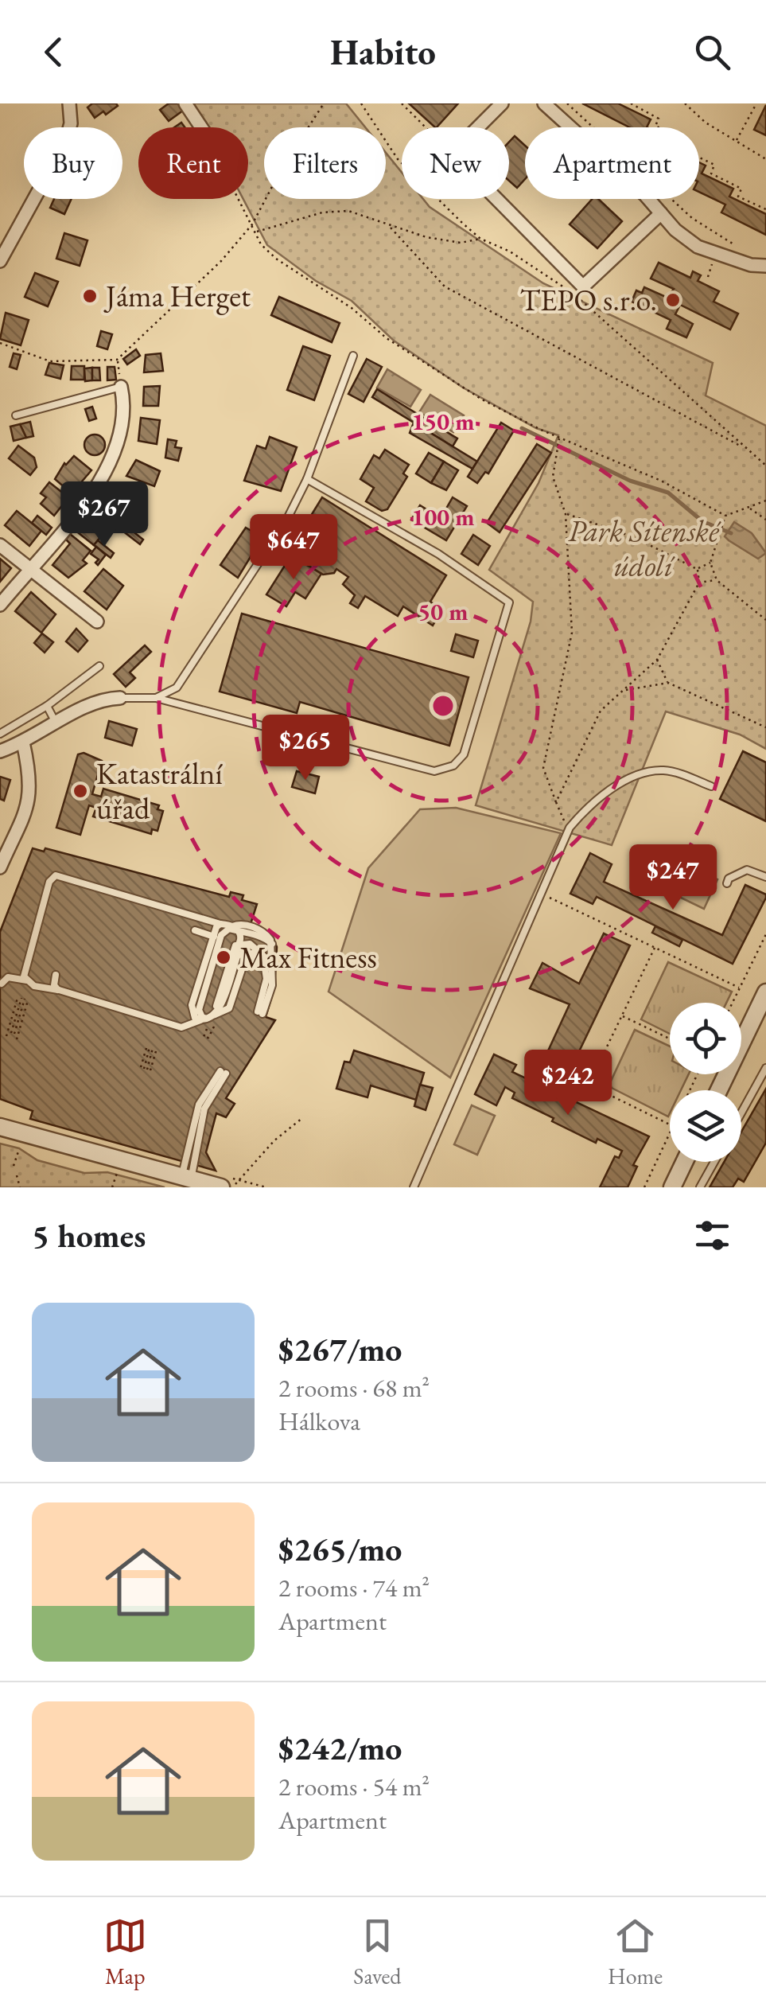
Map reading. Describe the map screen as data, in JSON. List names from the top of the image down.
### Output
{
  "parks": ["Park Sítenské údolí"],
  "places": [
    "Jáma Herget",
    "TEPO s.r.o.",
    "Katastrální úřad",
    "Max Fitness"
  ],
  "page": {
    "header": "Habito",
    "chip": [
      "Buy",
      "Rent",
      "Filters",
      "New",
      "Apartment"
    ],
    "price": [
      "$267",
      "$647",
      "$265",
      "$247",
      "$242"
    ],
    "heading": "5 homes",
    "list": [
      {
        "name": "$267/mo",
        "note": "2 rooms · 68 m² · Hálkova"
      },
      {
        "name": "$265/mo",
        "note": "2 rooms · 74 m² · Apartment"
      },
      {
        "name": "$242/mo",
        "note": "2 rooms · 54 m² · Apartment"
      }
    ],
    "tabs": ["Map", "Saved", "Home"]
  },
  "rings": ["150 m", "100 m", "50 m"]
}
